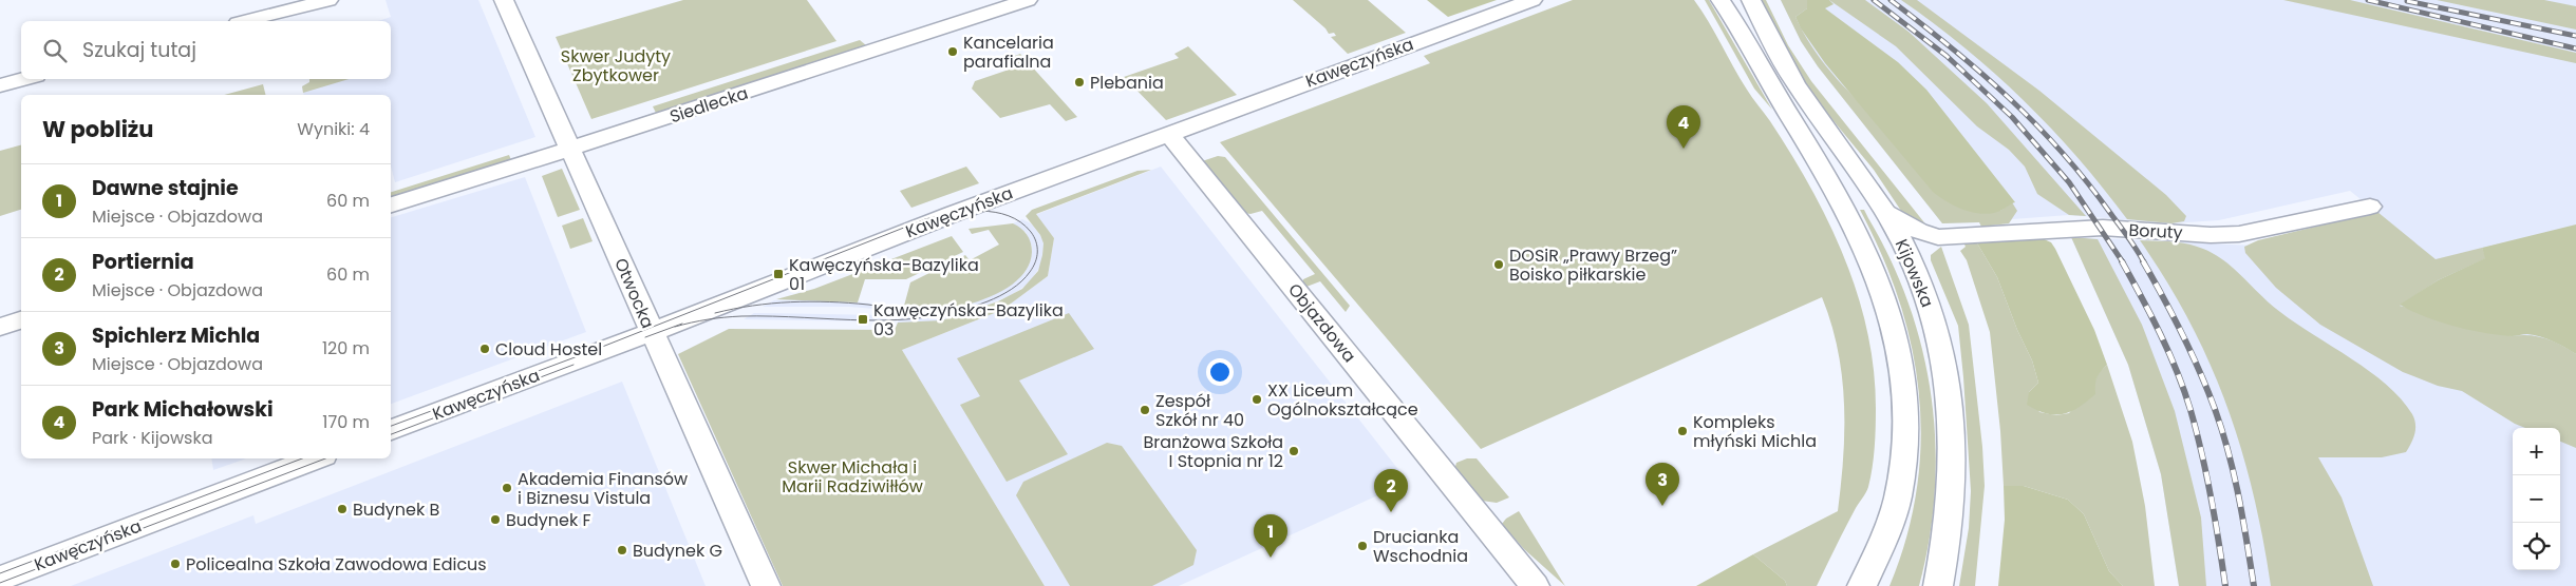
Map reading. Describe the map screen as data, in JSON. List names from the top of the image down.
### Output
{
  "streets": {
    "street": [
      "Kawęczyńska",
      "Siedlecka",
      "Boruty",
      "Kijowska",
      "Otwocka",
      "Objazdowa"
    ]
  },
  "crossings": [
    ["Kawęczyńska", "Otwocka"],
    ["Kawęczyńska", "Objazdowa"],
    ["Siedlecka", "Otwocka"],
    ["Boruty", "Kijowska"]
  ],
  "parks": ["Skwer Judyty Zbytkower", "Skwer Michała i Marii Radziwiłłów"],
  "places": {
    "other": [
      "Kancelaria parafialna",
      "Plebania",
      "DOSiR „Prawy Brzeg” Boisko piłkarskie",
      "Cloud Hostel",
      "XX Liceum Ogólnokształcące",
      "Zespół Szkół nr 40",
      "Kompleks młyński Michla",
      "Branżowa Szkoła I Stopnia nr 12",
      "Akademia Finansów i Biznesu Vistula",
      "Budynek B",
      "Budynek F",
      "Drucianka Wschodnia",
      "Budynek G",
      "Policealna Szkoła Zawodowa Edicus"
    ],
    "transit": ["Kawęczyńska-Bazylika 01", "Kawęczyńska-Bazylika 03"]
  },
  "page": {
    "search": "Szukaj tutaj",
    "heading": ["W pobliżu", "Wyniki: 4"],
    "pins": [
      "4",
      "3",
      "2",
      "1"
    ],
    "list": [
      {
        "mark": "1",
        "name": "Dawne stajnie",
        "note": "Miejsce · Objazdowa",
        "value": "60 m"
      },
      {
        "mark": "2",
        "name": "Portiernia",
        "note": "Miejsce · Objazdowa",
        "value": "60 m"
      },
      {
        "mark": "3",
        "name": "Spichlerz Michla",
        "note": "Miejsce · Objazdowa",
        "value": "120 m"
      },
      {
        "mark": "4",
        "name": "Park Michałowski",
        "note": "Park · Kijowska",
        "value": "170 m"
      }
    ],
    "map_buttons": ["+", "−"]
  }
}
